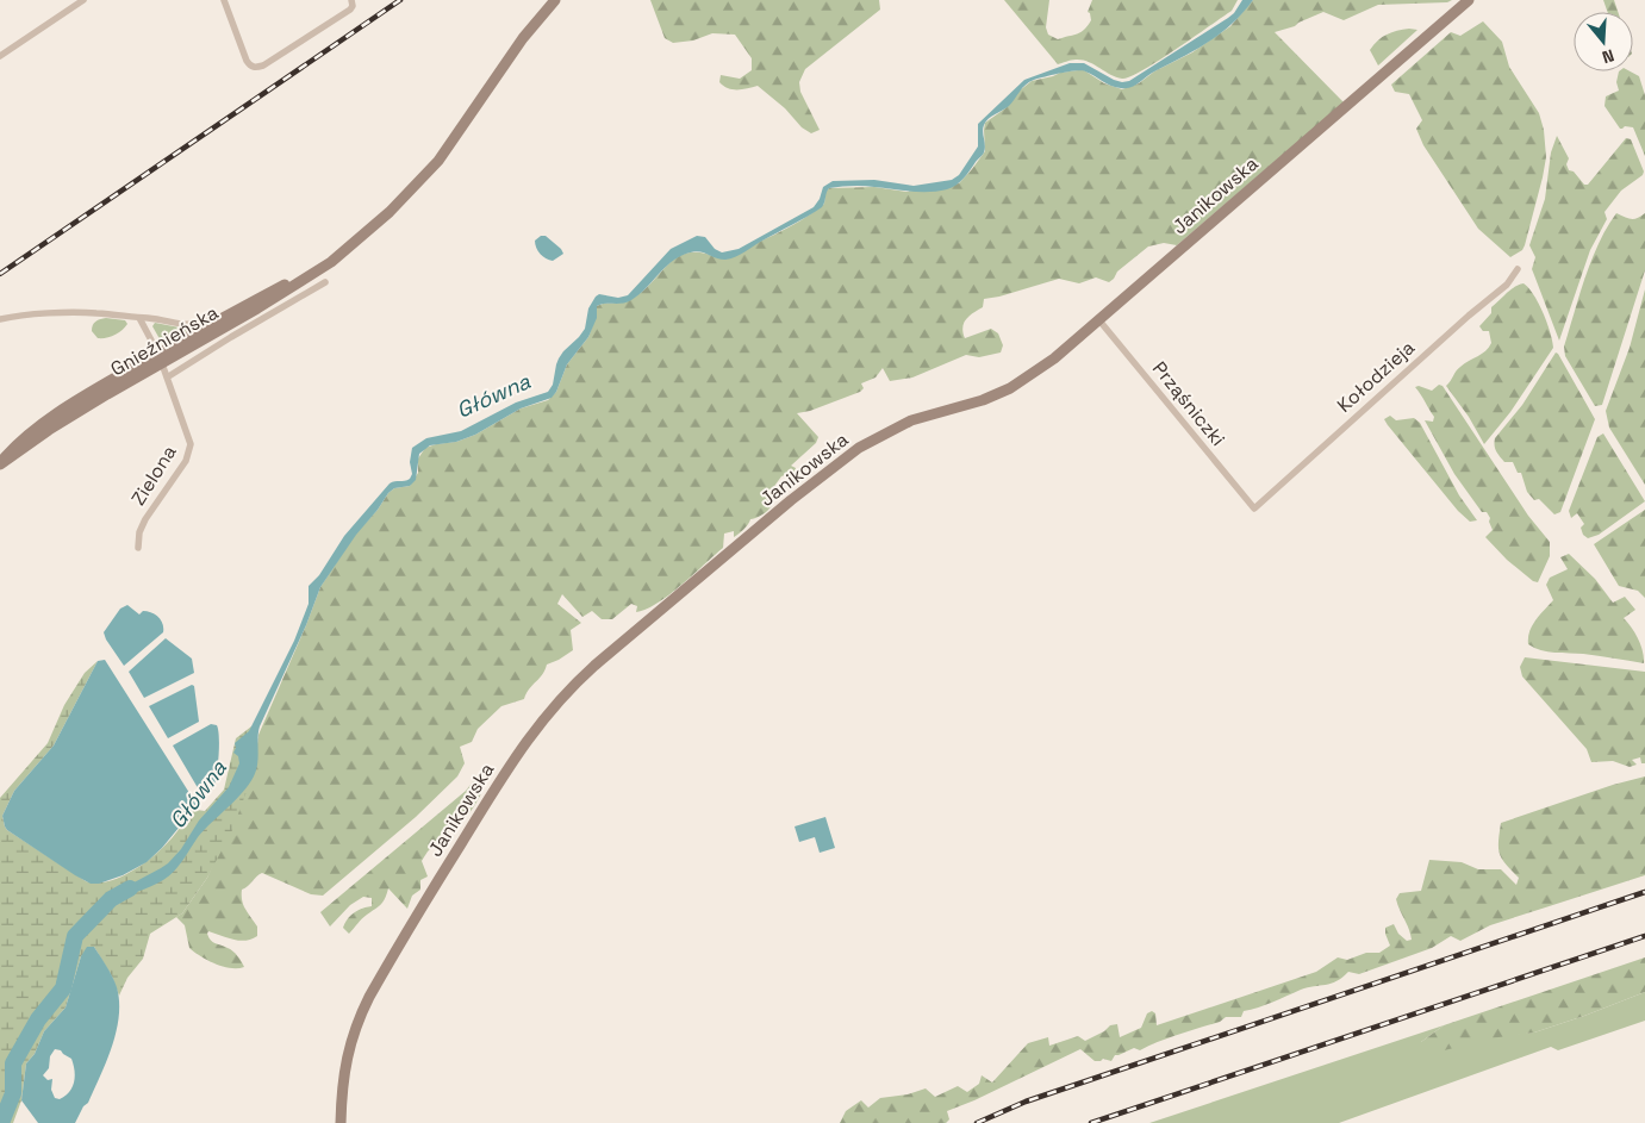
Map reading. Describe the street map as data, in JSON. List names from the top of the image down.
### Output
{
  "streets": {
    "street": [
      "Janikowska",
      "Gnieźnieńska",
      "Kołodzieja",
      "Prząśniczki",
      "Zielona"
    ]
  },
  "crossings": [
    ["Janikowska", "Prząśniczki"],
    ["Gnieźnieńska", "Zielona"],
    ["Kołodzieja", "Prząśniczki"]
  ],
  "water": ["Główna"],
  "north": "bottom"
}
